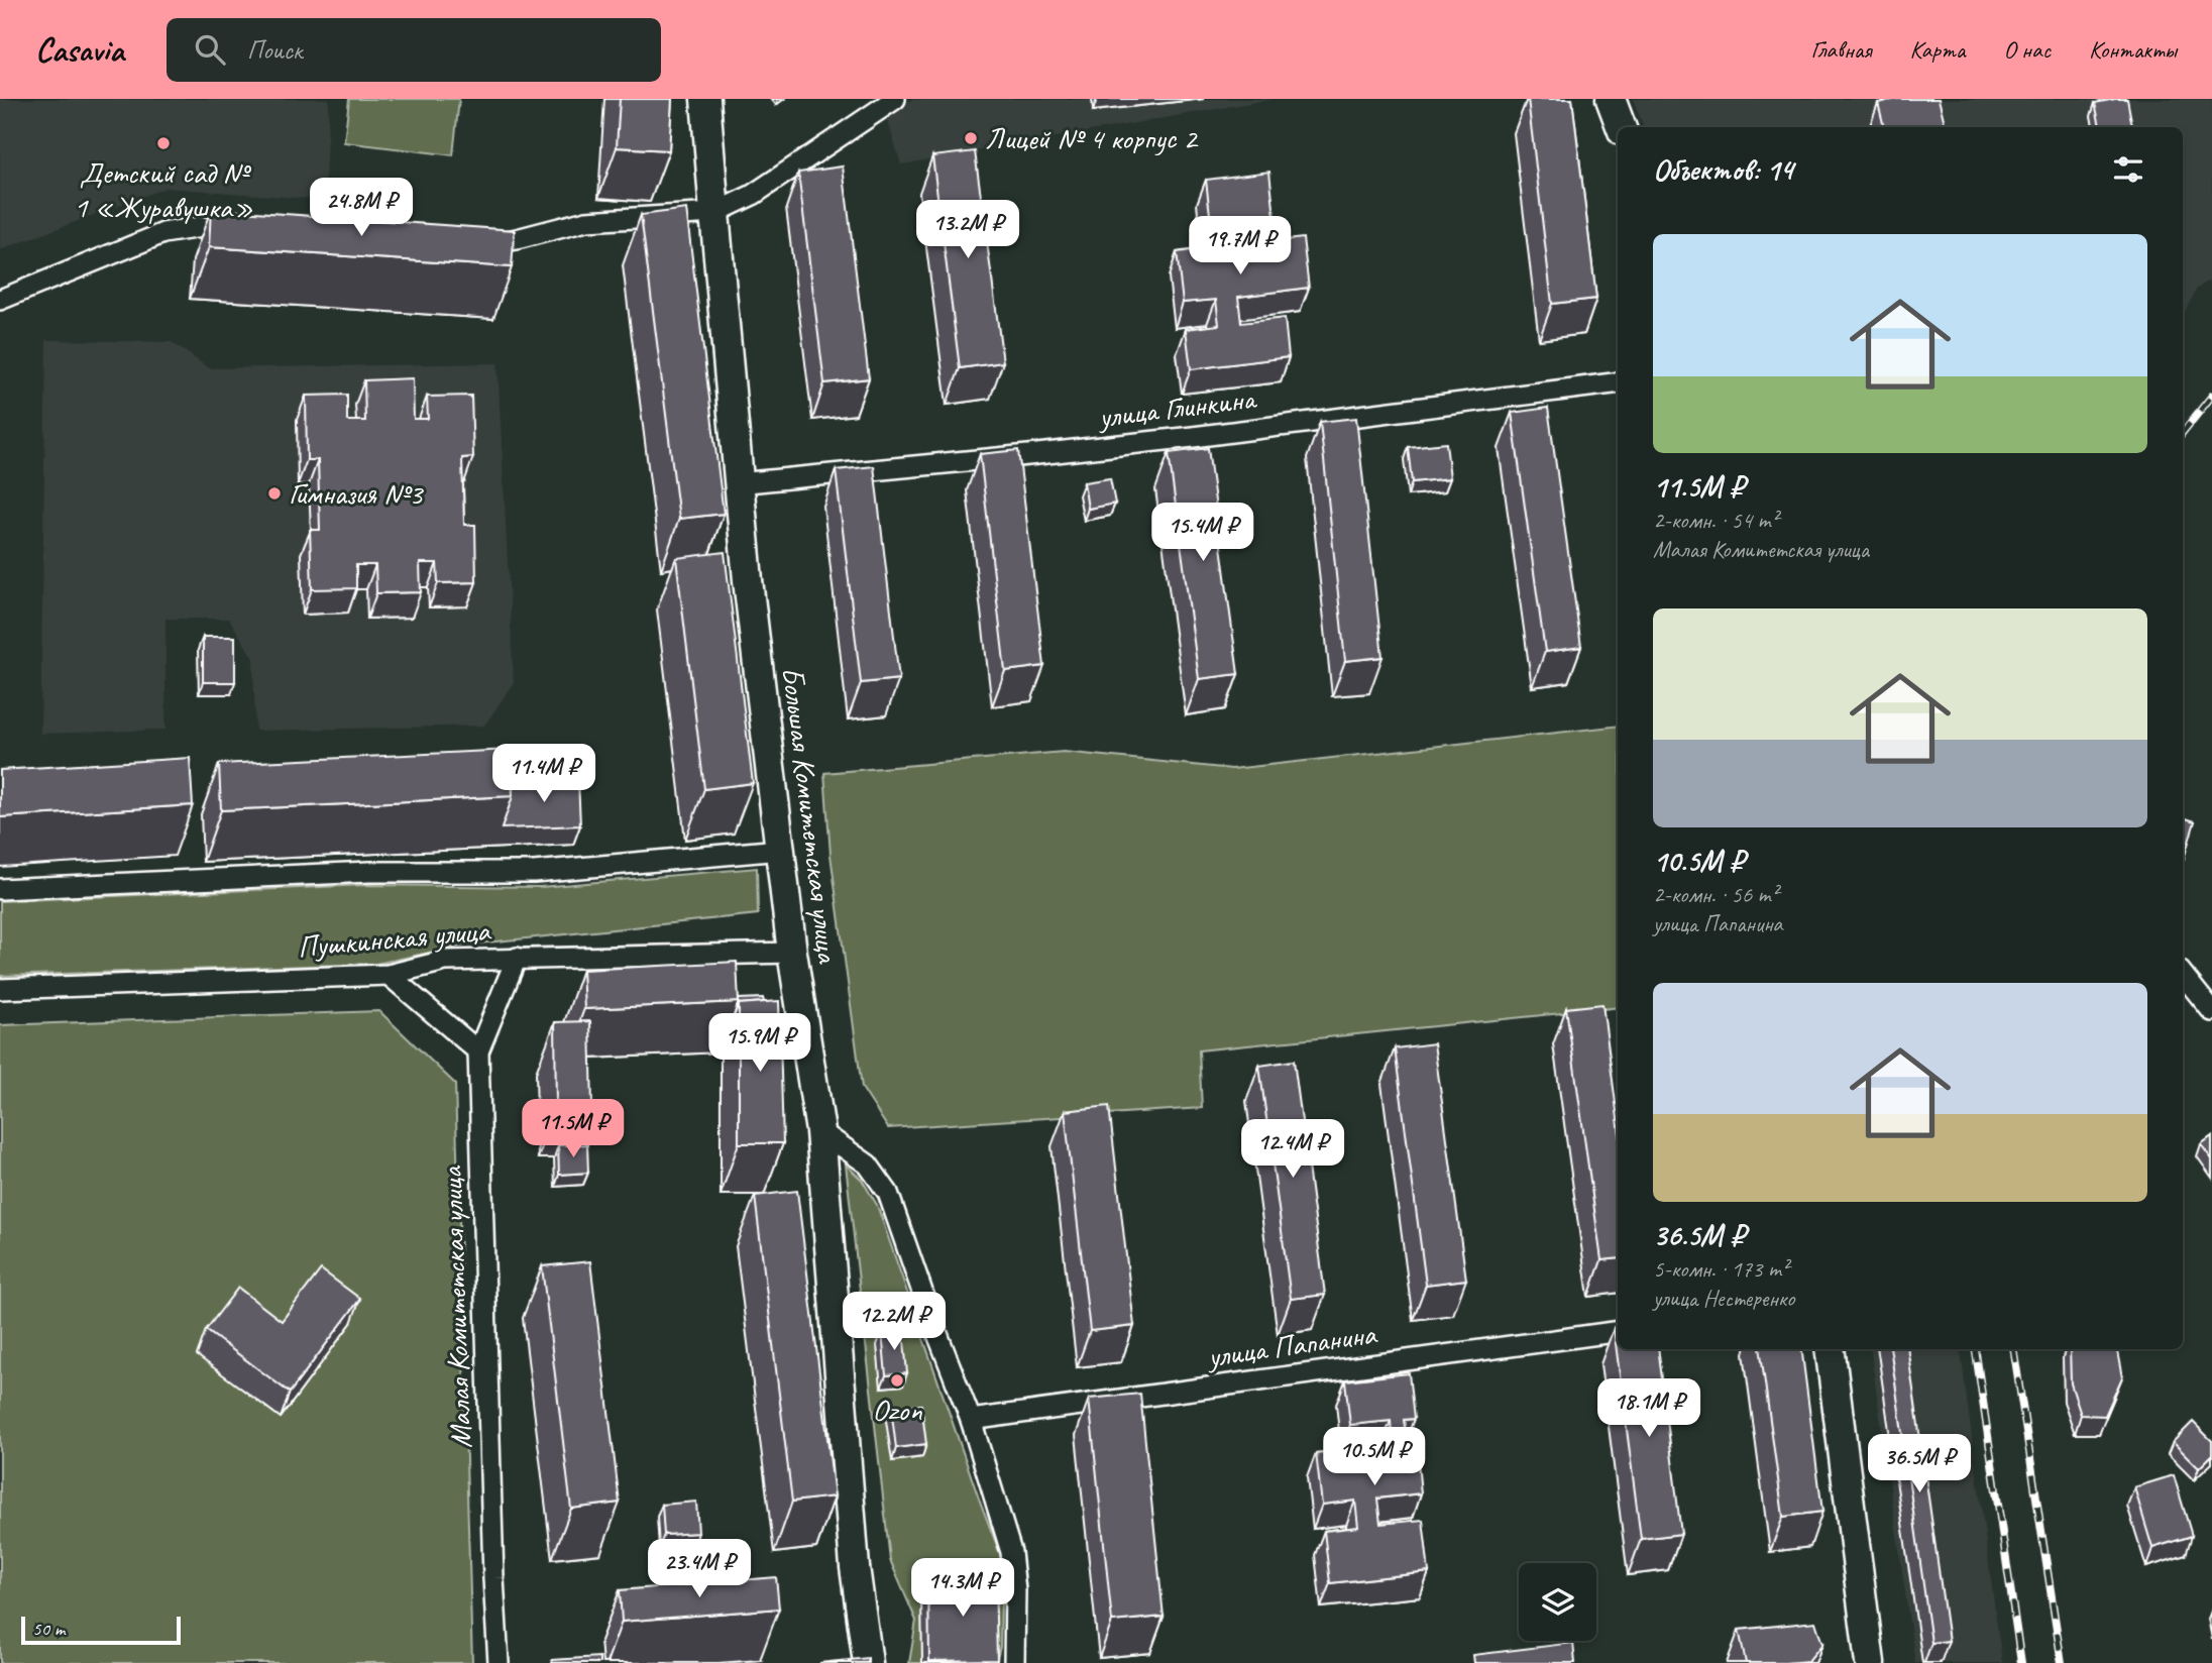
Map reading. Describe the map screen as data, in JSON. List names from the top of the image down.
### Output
{
  "streets": {
    "street": [
      "улица Глинкина",
      "Большая Комитетская улица",
      "Пушкинская улица",
      "Малая Комитетская улица",
      "улица Папанина"
    ]
  },
  "crossings": [
    ["улица Глинкина", "Большая Комитетская улица"],
    ["Большая Комитетская улица", "Пушкинская улица"],
    ["Пушкинская улица", "Малая Комитетская улица"]
  ],
  "places": [
    "Лицей № 4 корпус 2",
    "Детский сад № 1 «Журавушка»",
    "Гимназия №3",
    "Ozon"
  ],
  "scale_bar": "50 m",
  "page": {
    "header": "Casavia",
    "search": "Поиск",
    "nav": [
      "Главная",
      "Карта",
      "О нас",
      "Контакты"
    ],
    "heading": "Объектов: 14",
    "price": [
      "24.8M ₽",
      "13.2M ₽",
      "19.7M ₽",
      "15.4M ₽",
      "11.4M ₽",
      "15.9M ₽",
      "11.5M ₽",
      "12.4M ₽",
      "12.2M ₽",
      "18.1M ₽",
      "10.5M ₽",
      "36.5M ₽",
      "23.4M ₽",
      "14.3M ₽"
    ],
    "list": [
      {
        "name": "11.5M ₽",
        "note": "2-комн. · 54 m² · Малая Комитетская улица"
      },
      {
        "name": "10.5M ₽",
        "note": "2-комн. · 56 m² · улица Папанина"
      },
      {
        "name": "36.5M ₽",
        "note": "5-комн. · 173 m² · улица Нестеренко"
      }
    ],
    "scale": "50 m"
  }
}
